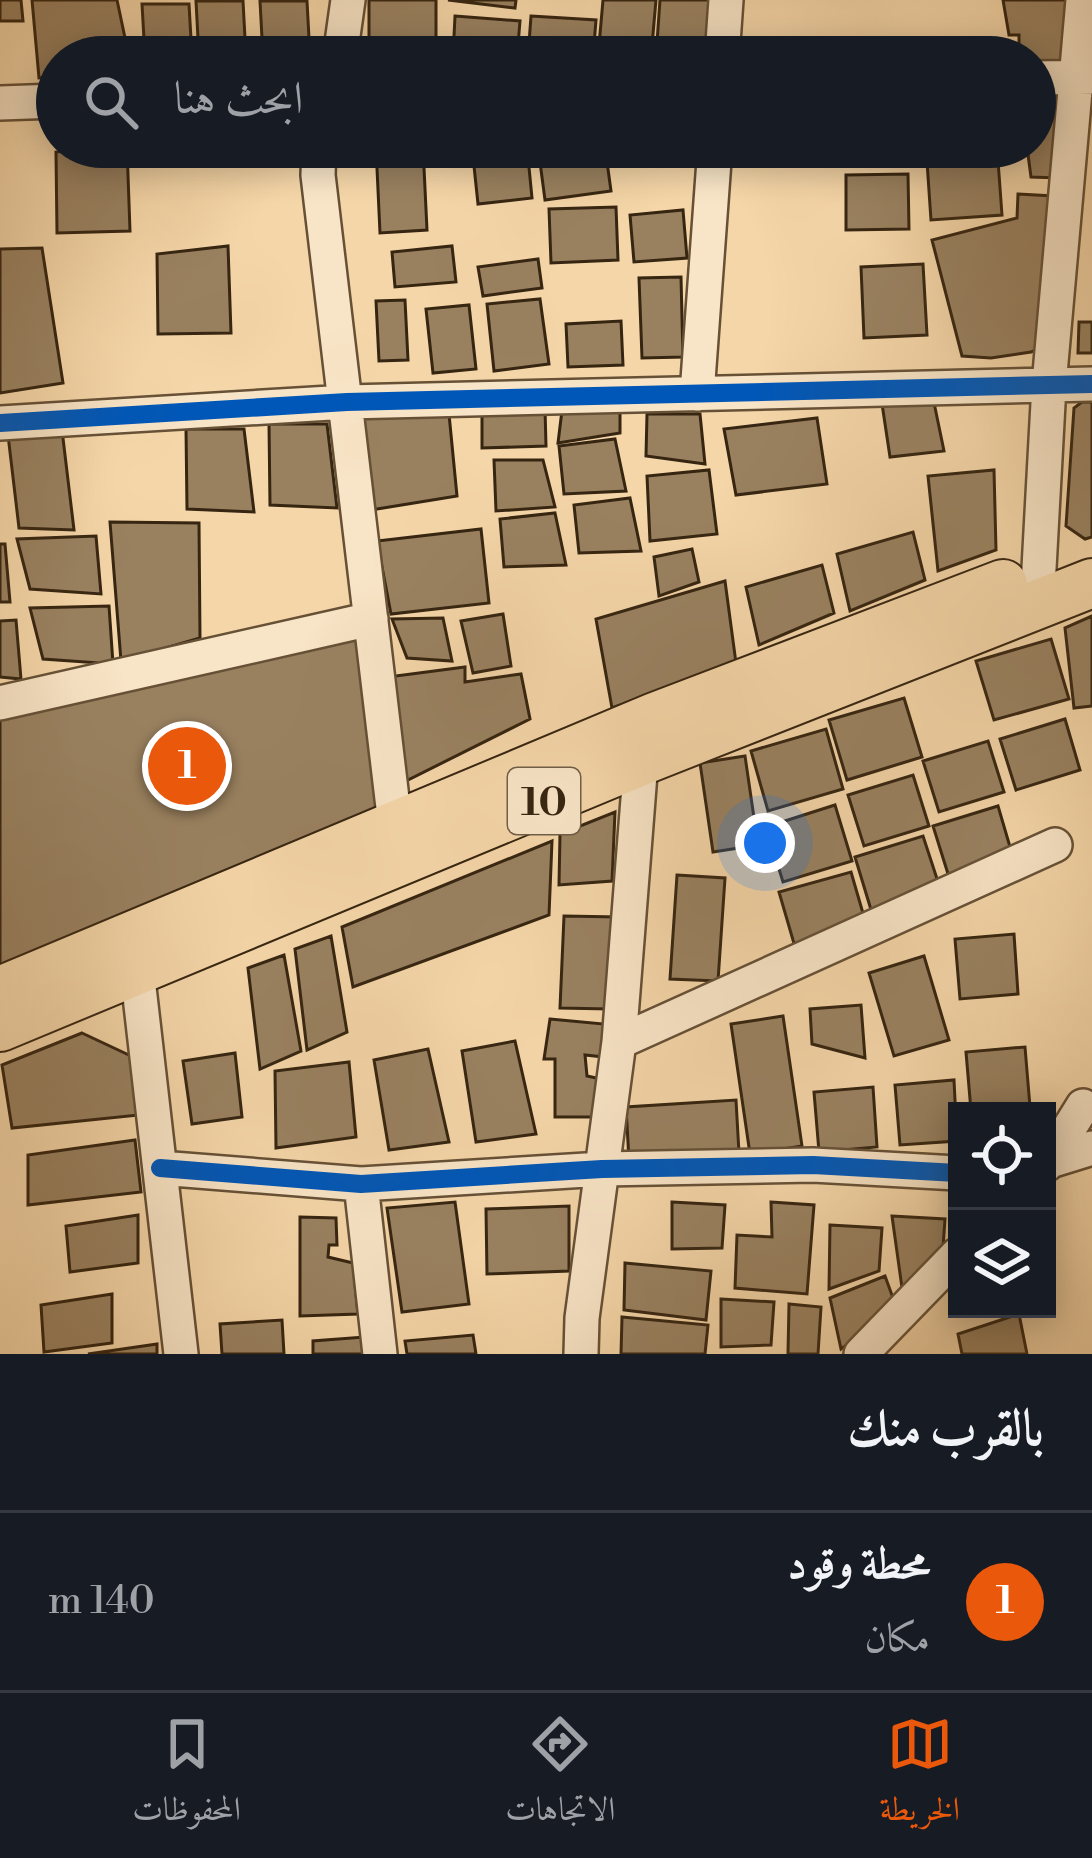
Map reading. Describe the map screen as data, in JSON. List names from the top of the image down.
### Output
{
  "streets": {
    "highway": ["10"]
  },
  "page": {
    "search": "ابحث هنا",
    "pins": "1",
    "heading": "بالقرب منك",
    "list": [
      {
        "mark": "1",
        "name": "محطة وقود",
        "note": "مكان",
        "value": "140 m"
      }
    ],
    "nav": ["الخريطة", "الاتجاهات", "المحفوظات"]
  }
}
